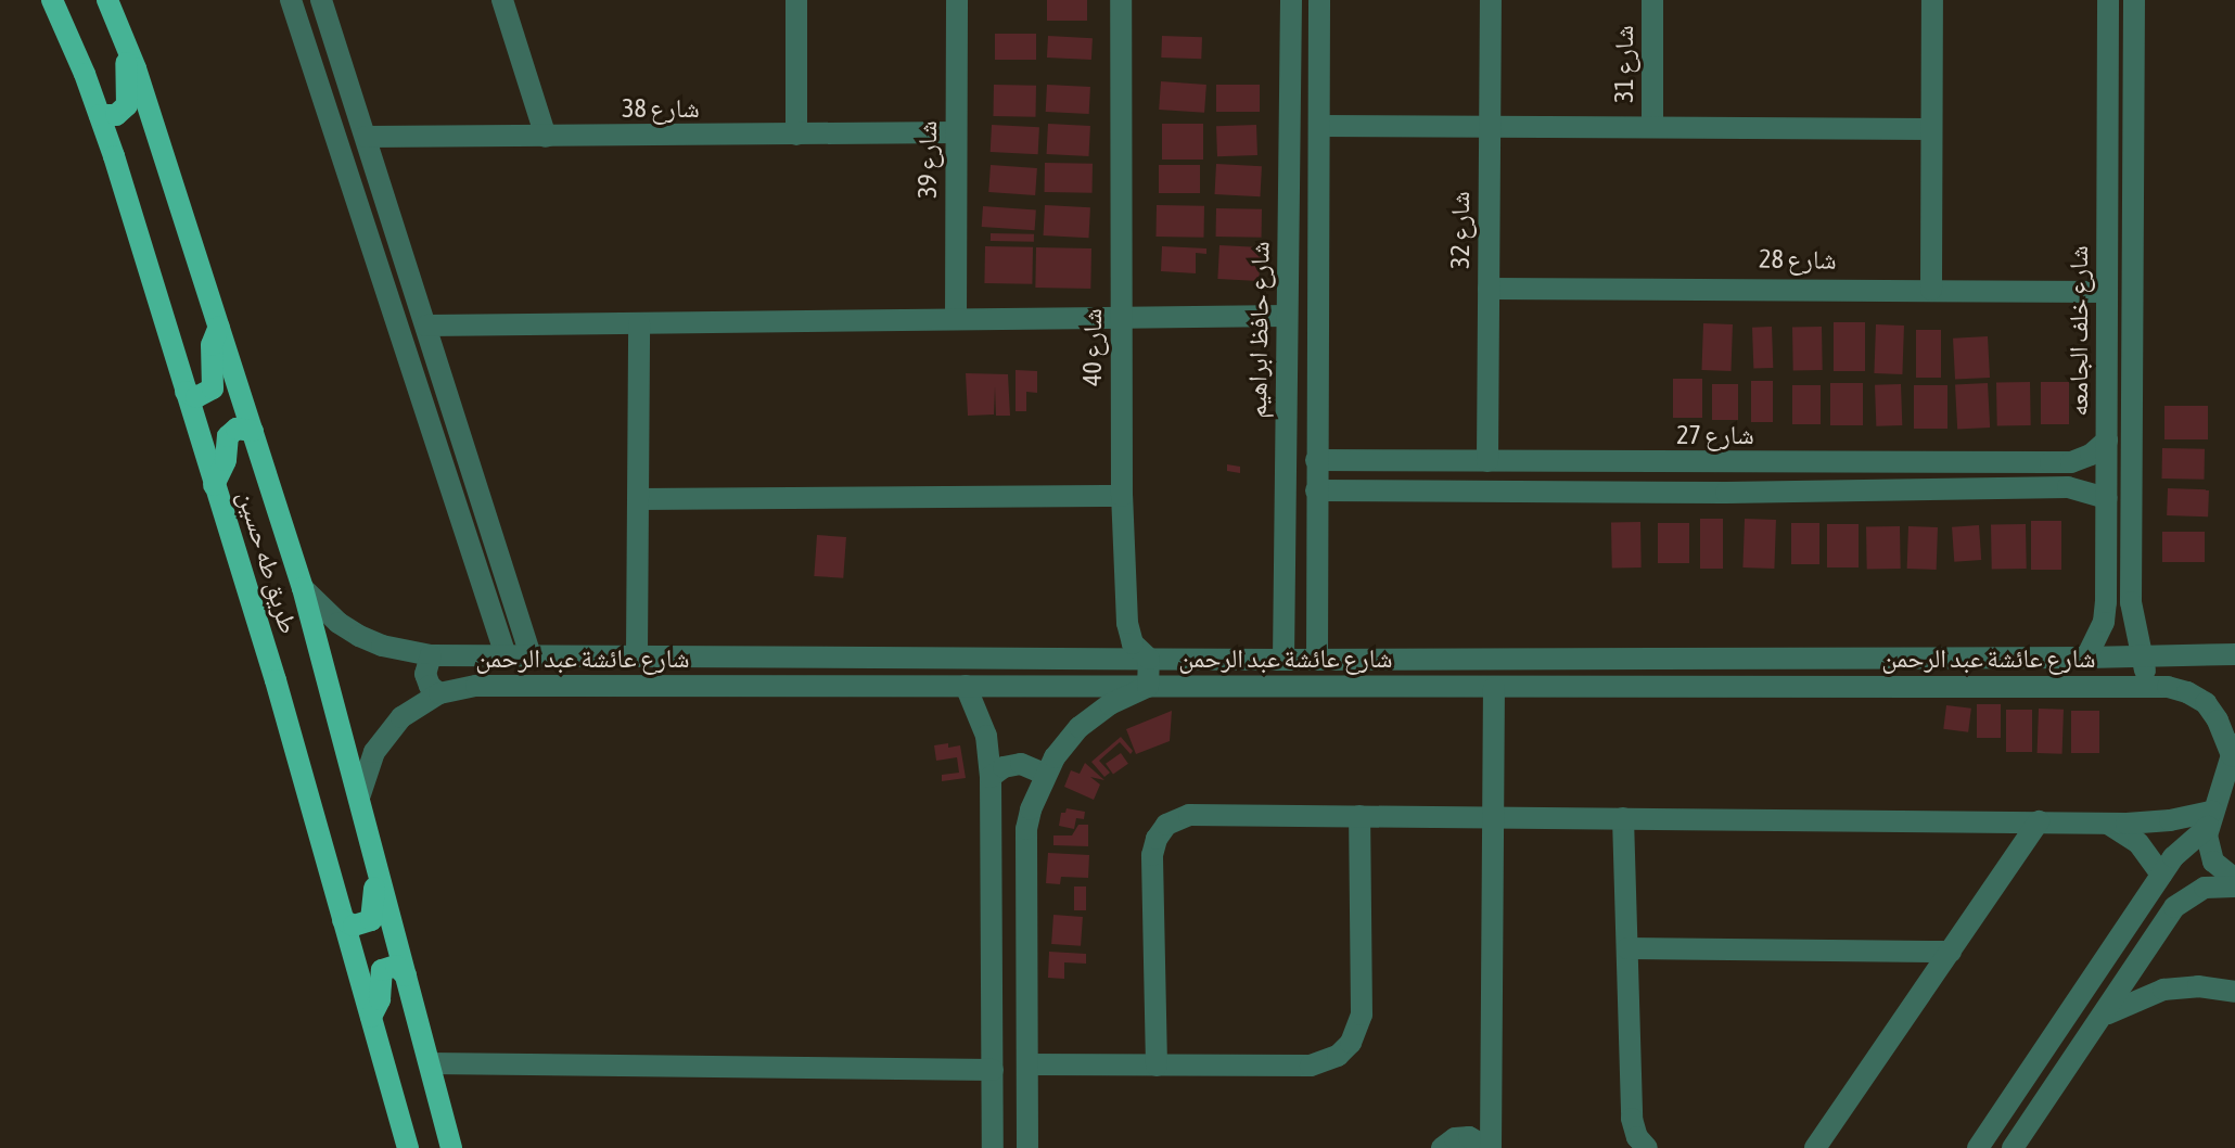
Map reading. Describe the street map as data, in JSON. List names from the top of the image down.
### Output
{
  "streets": {
    "main road": ["طريق طه حسين"],
    "street": [
      "شارع 31",
      "شارع 38",
      "شارع 39",
      "شارع 32",
      "شارع 28",
      "شارع حافظ ابراهيم",
      "شارع خلف الجامعه",
      "شارع 40",
      "شارع 27",
      "شارع عائشة عبد الرحمن"
    ]
  },
  "crossings": [
    ["شارع 38", "شارع 39"],
    ["شارع 38", "شارع عائشة عبد الرحمن"],
    ["شارع 32", "شارع 28"],
    ["شارع 32", "شارع 27"],
    ["شارع 28", "شارع خلف الجامعه"],
    ["شارع حافظ ابراهيم", "شارع عائشة عبد الرحمن"],
    ["شارع خلف الجامعه", "شارع 27"],
    ["شارع خلف الجامعه", "شارع عائشة عبد الرحمن"],
    ["شارع 40", "شارع عائشة عبد الرحمن"],
    ["طريق طه حسين", "شارع عائشة عبد الرحمن"]
  ]
}
